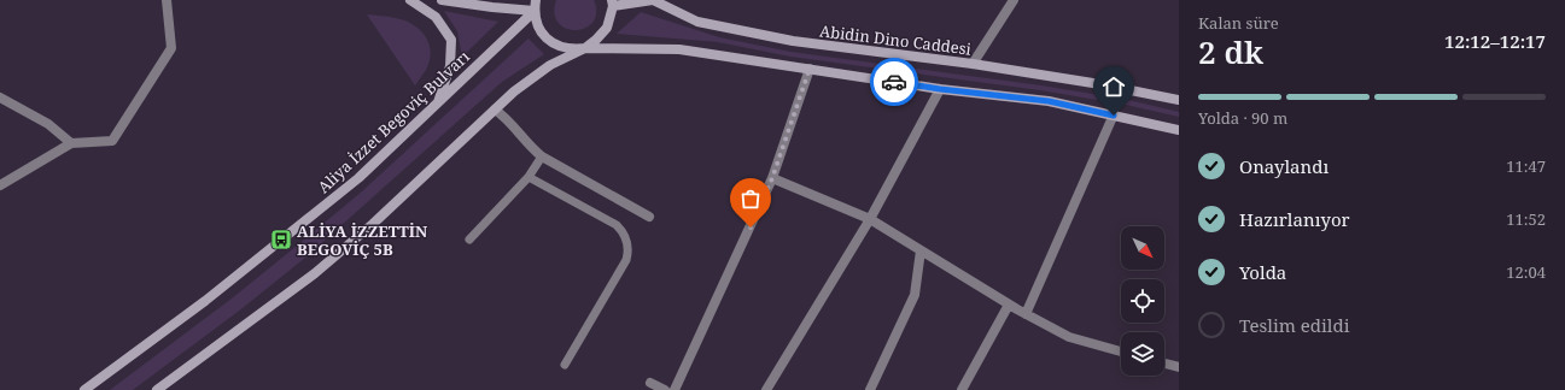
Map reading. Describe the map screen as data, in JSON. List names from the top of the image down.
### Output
{
  "streets": {
    "main road": ["Abidin Dino Caddesi", "Aliya İzzet Begoviç Bulvarı"]
  },
  "places": {
    "bus stop": ["ALİYA İZZETTİN BEGOVİÇ 5B"]
  },
  "north": "bottom right",
  "page": {
    "heading": ["2 dk", "Kalan süre", "12:12–12:17"],
    "bar": "Yolda · 90 m",
    "list": [
      ["Onaylandı", "11:47"],
      ["Hazırlanıyor", "11:52"],
      ["Yolda", "12:04"],
      "Teslim edildi"
    ]
  }
}
